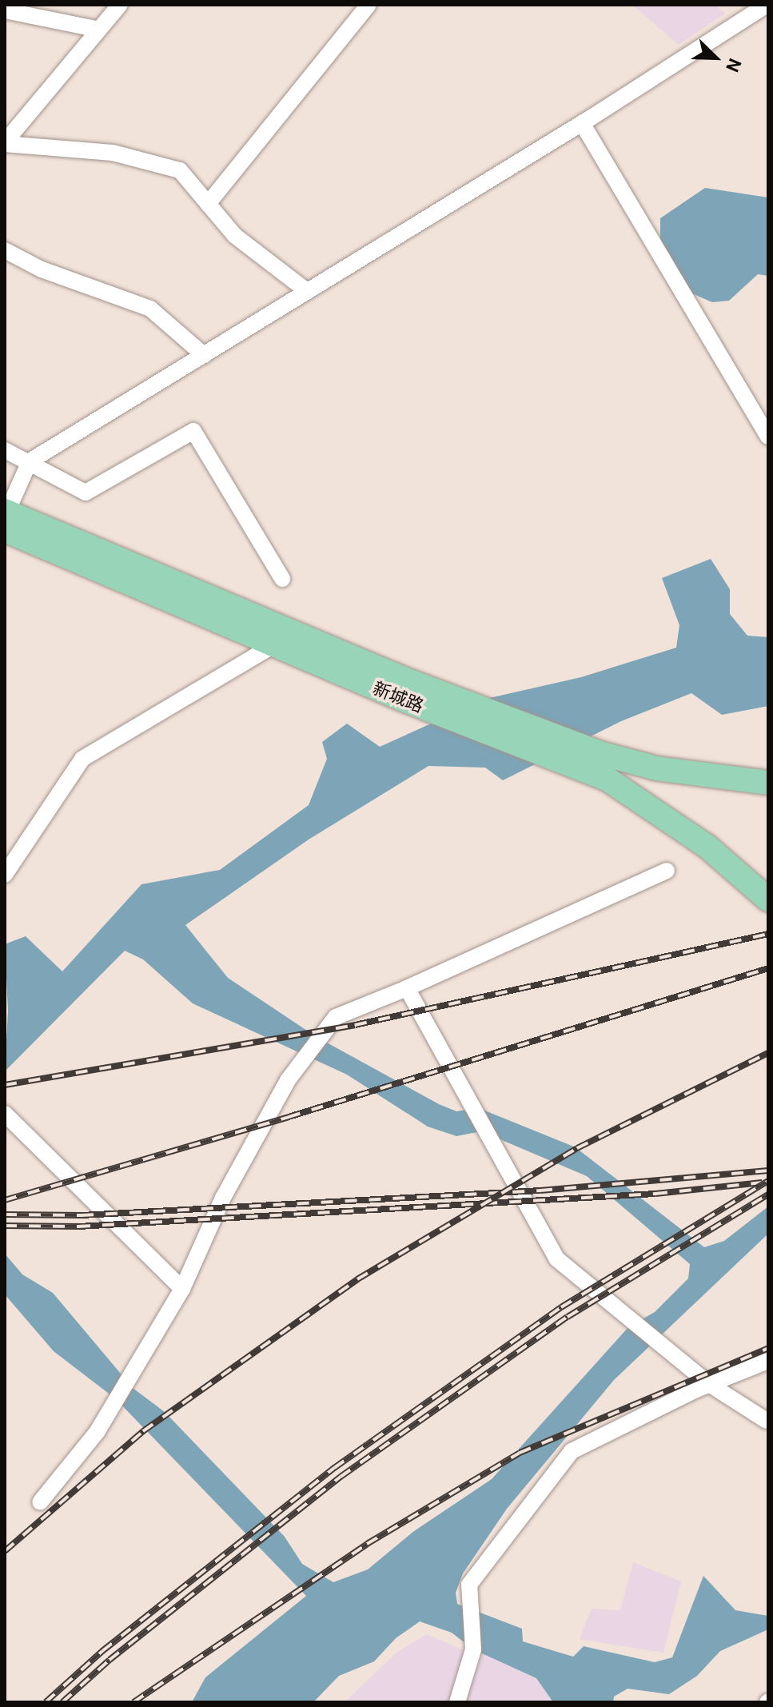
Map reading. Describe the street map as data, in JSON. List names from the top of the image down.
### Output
{
  "streets": {
    "main road": ["新城路"]
  },
  "north": "bottom right"
}
